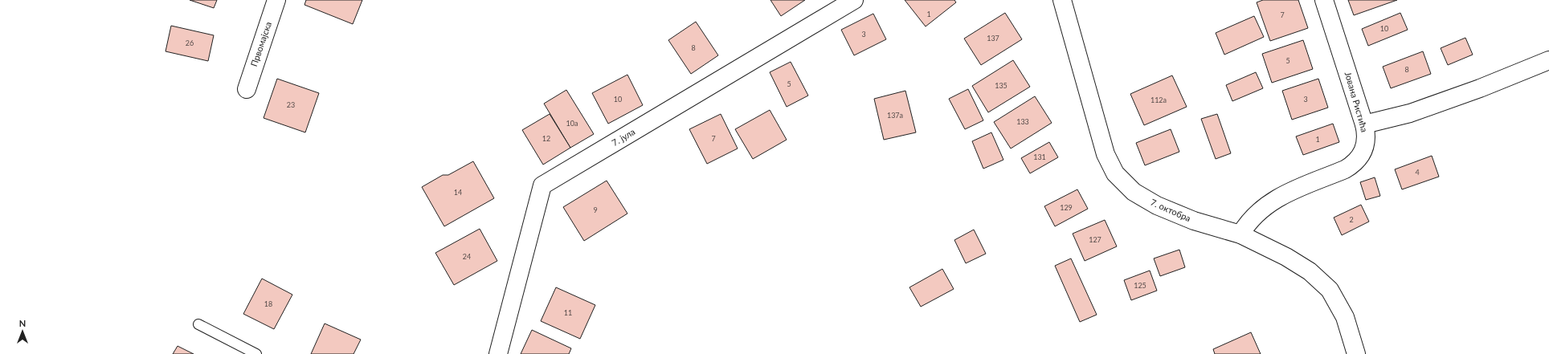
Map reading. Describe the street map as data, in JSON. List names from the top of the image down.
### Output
{
  "streets": {
    "street": [
      "Првомајска",
      "Јована Ристића",
      "7. јула",
      "7. октобра"
    ]
  },
  "crossings": [
    ["Јована Ристића", "7. октобра"]
  ],
  "house_numbers": [
    "1",
    "7",
    "10",
    "3",
    "137",
    "26",
    "8",
    "5",
    "8",
    "5",
    "135",
    "10",
    "3",
    "112a",
    "23",
    "137a",
    "133",
    "10a",
    "12",
    "7",
    "1",
    "131",
    "4",
    "14",
    "129",
    "9",
    "2",
    "127",
    "24",
    "125",
    "18",
    "11"
  ],
  "north": "top"
}
